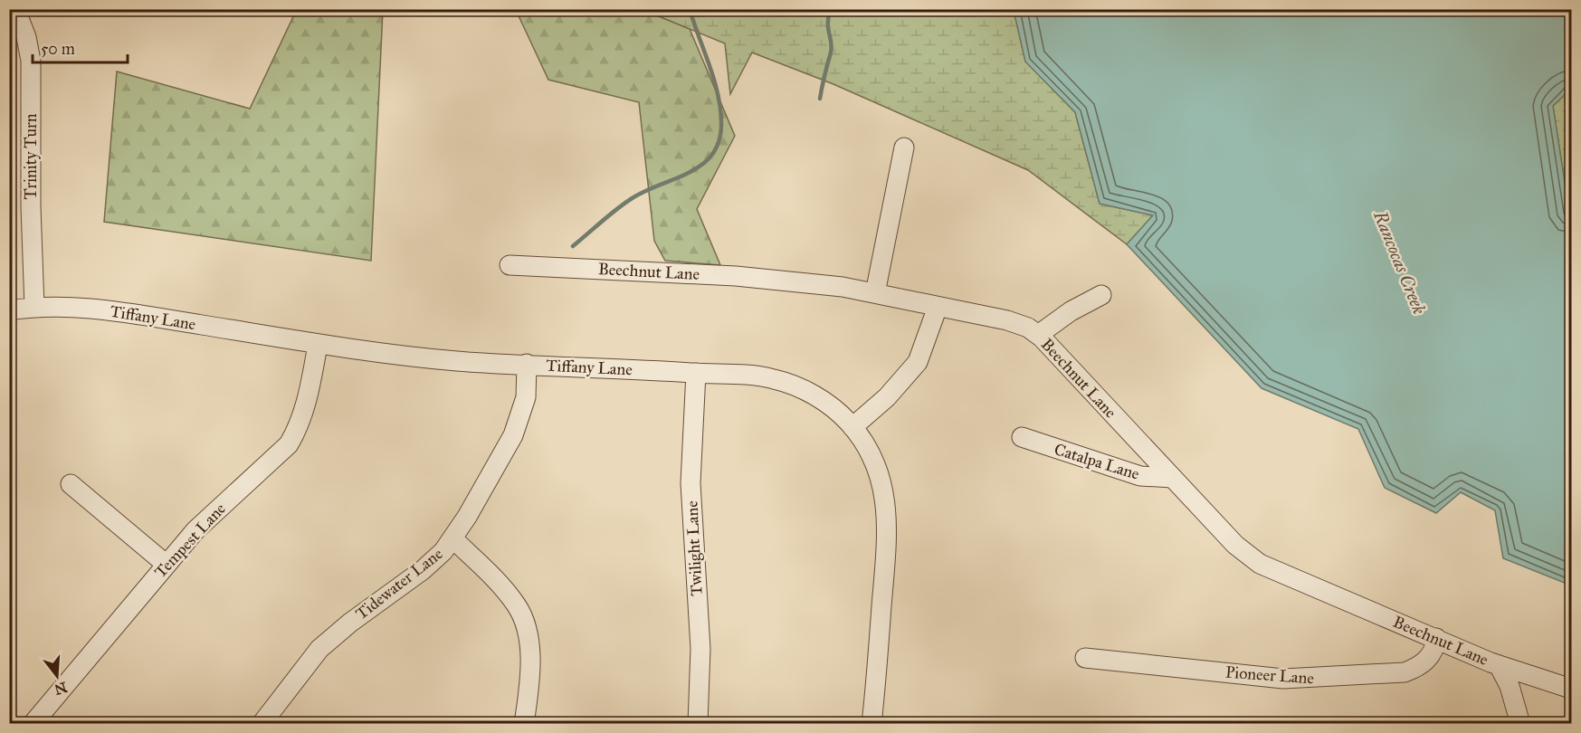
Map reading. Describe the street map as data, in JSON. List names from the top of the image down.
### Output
{
  "streets": {
    "street": [
      "Trinity Turn",
      "Beechnut Lane",
      "Tiffany Lane",
      "Catalpa Lane",
      "Tempest Lane",
      "Twilight Lane",
      "Tidewater Lane",
      "Pioneer Lane"
    ]
  },
  "crossings": [
    ["Trinity Turn", "Tiffany Lane"],
    ["Beechnut Lane", "Catalpa Lane"],
    ["Beechnut Lane", "Pioneer Lane"],
    ["Tiffany Lane", "Tempest Lane"],
    ["Tiffany Lane", "Twilight Lane"],
    ["Tiffany Lane", "Tidewater Lane"]
  ],
  "water": ["Rancocas Creek"],
  "scale_bar": "50 m",
  "north": "bottom"
}
